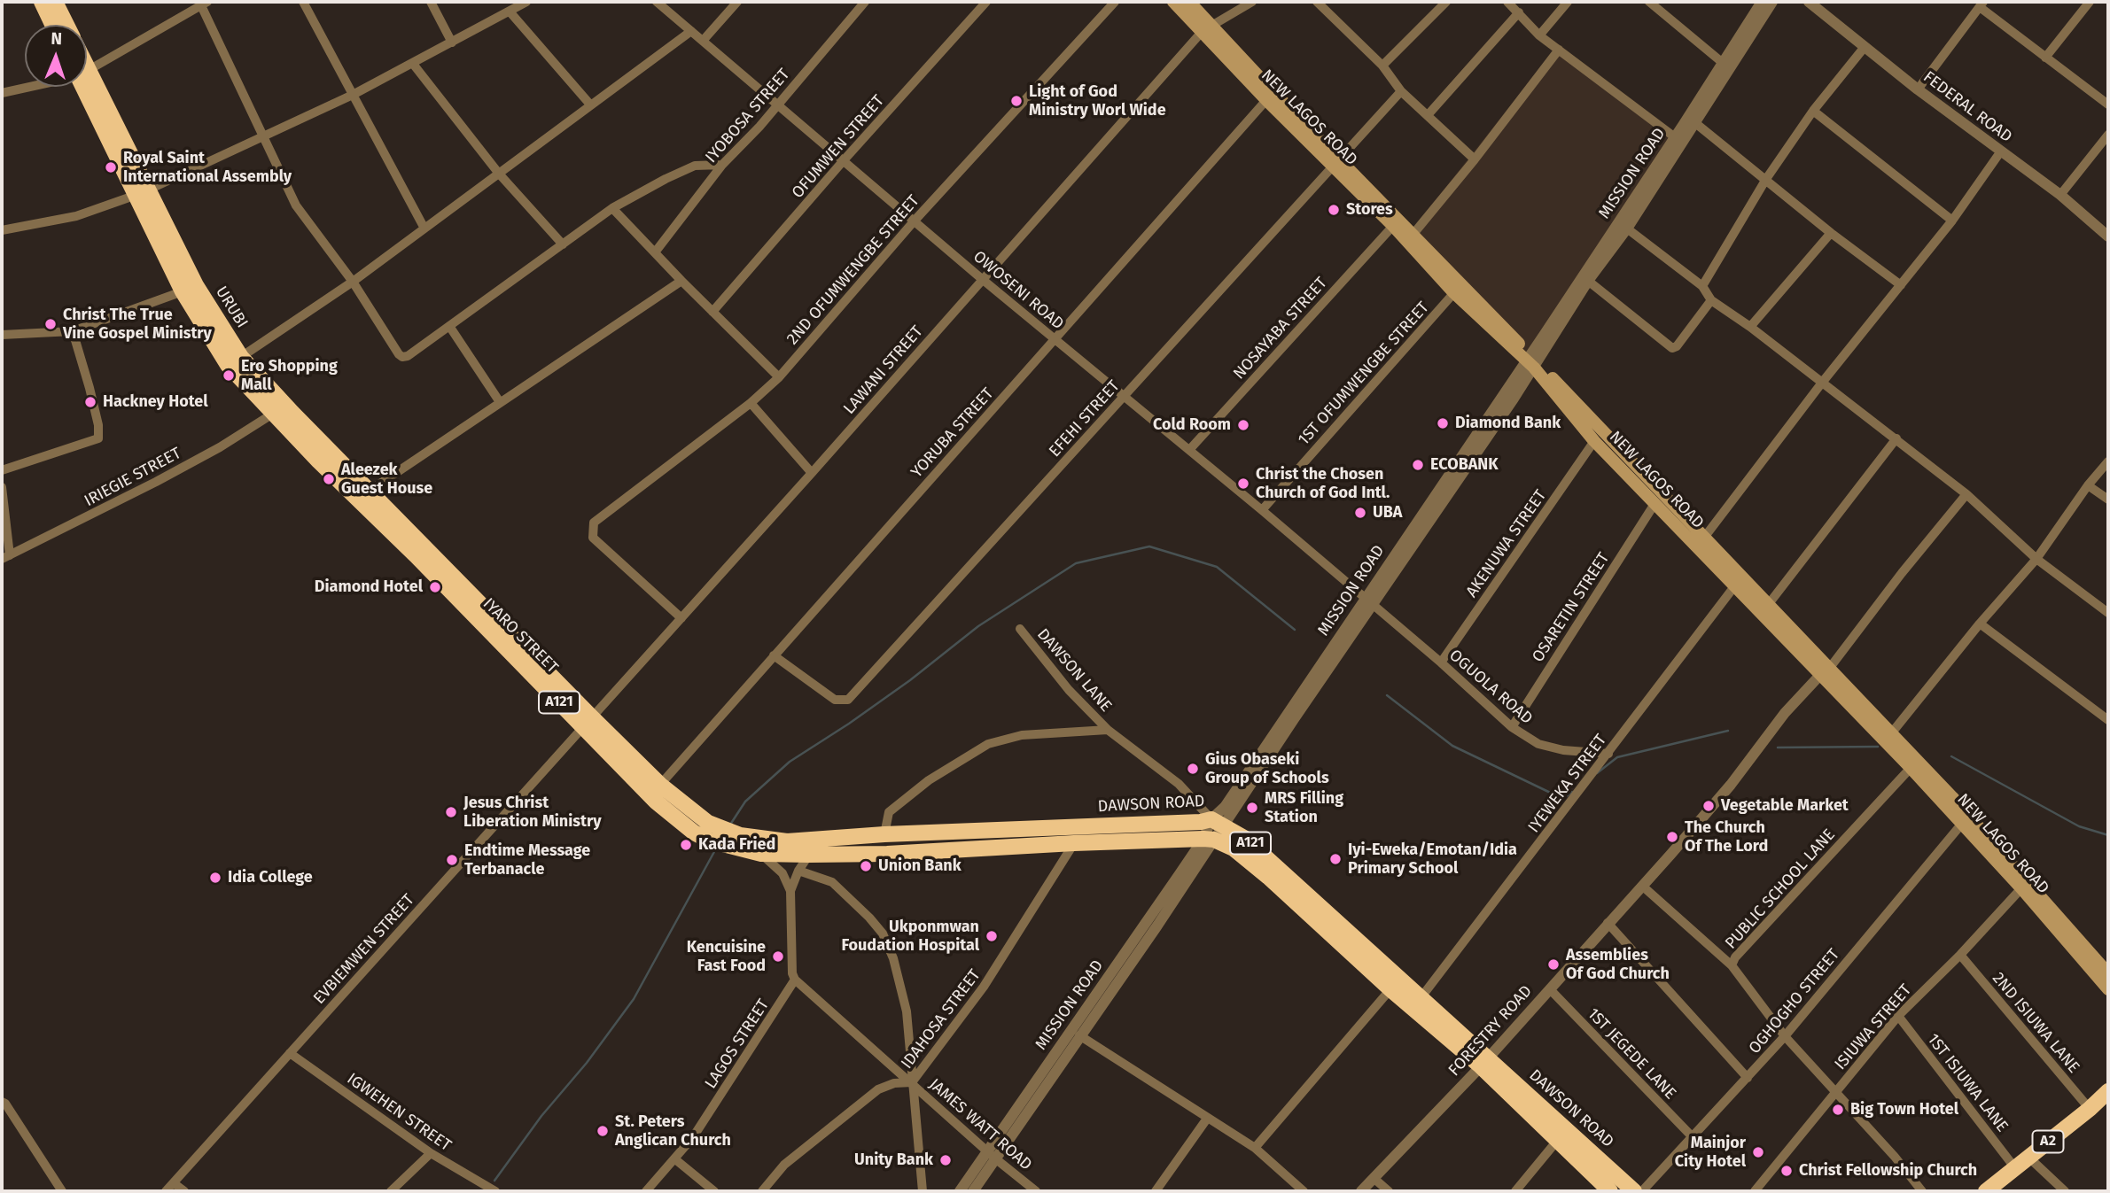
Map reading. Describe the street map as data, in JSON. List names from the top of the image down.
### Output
{
  "streets": {
    "highway": [
      "URUBI",
      "IYARO STREET",
      "A121",
      "DAWSON ROAD",
      "A2"
    ],
    "main road": ["NEW LAGOS ROAD"],
    "street": [
      "FEDERAL ROAD",
      "IYOBOSA STREET",
      "OFUMWEN STREET",
      "MISSION ROAD",
      "2ND OFUMWENGBE STREET",
      "OWOSENI ROAD",
      "NOSAYABA STREET",
      "LAWANI STREET",
      "1ST OFUMWENGBE STREET",
      "EFEHI STREET",
      "YORUBA STREET",
      "IRIEGIE STREET",
      "AKENUWA STREET",
      "OSARETIN STREET",
      "DAWSON LANE",
      "OGUOLA ROAD",
      "IYEWEKA STREET",
      "PUBLIC SCHOOL LANE",
      "EVBIEMWEN STREET",
      "OGHOGHO STREET",
      "IDAHOSA STREET",
      "2ND ISIUWA LANE",
      "ISIUWA STREET",
      "FORESTRY ROAD",
      "LAGOS STREET",
      "1ST JEGEDE LANE",
      "1ST ISIUWA LANE",
      "IGWEHEN STREET",
      "JAMES WATT ROAD"
    ]
  },
  "crossings": [
    ["IYOBOSA STREET", "OWOSENI ROAD"],
    ["NEW LAGOS ROAD", "MISSION ROAD"],
    ["NEW LAGOS ROAD", "NOSAYABA STREET"],
    ["NEW LAGOS ROAD", "LAWANI STREET"],
    ["NEW LAGOS ROAD", "1ST OFUMWENGBE STREET"],
    ["NEW LAGOS ROAD", "EFEHI STREET"],
    ["NEW LAGOS ROAD", "YORUBA STREET"],
    ["NEW LAGOS ROAD", "AKENUWA STREET"],
    ["NEW LAGOS ROAD", "OSARETIN STREET"],
    ["NEW LAGOS ROAD", "IYEWEKA STREET"],
    ["NEW LAGOS ROAD", "PUBLIC SCHOOL LANE"],
    ["NEW LAGOS ROAD", "OGHOGHO STREET"],
    ["NEW LAGOS ROAD", "ISIUWA STREET"],
    ["NEW LAGOS ROAD", "FORESTRY ROAD"],
    ["OFUMWEN STREET", "OWOSENI ROAD"],
    ["MISSION ROAD", "OWOSENI ROAD"],
    ["MISSION ROAD", "DAWSON LANE"],
    ["MISSION ROAD", "OGUOLA ROAD"],
    ["MISSION ROAD", "A121"],
    ["MISSION ROAD", "DAWSON ROAD"],
    ["MISSION ROAD", "JAMES WATT ROAD"],
    ["2ND OFUMWENGBE STREET", "OWOSENI ROAD"],
    ["2ND OFUMWENGBE STREET", "LAWANI STREET"],
    ["OWOSENI ROAD", "NOSAYABA STREET"],
    ["OWOSENI ROAD", "LAWANI STREET"],
    ["OWOSENI ROAD", "1ST OFUMWENGBE STREET"],
    ["OWOSENI ROAD", "EFEHI STREET"],
    ["OWOSENI ROAD", "YORUBA STREET"],
    ["OWOSENI ROAD", "OGUOLA ROAD"],
    ["URUBI", "IRIEGIE STREET"],
    ["URUBI", "IYARO STREET"],
    ["LAWANI STREET", "IYARO STREET"],
    ["LAWANI STREET", "EVBIEMWEN STREET"],
    ["EFEHI STREET", "YORUBA STREET"],
    ["YORUBA STREET", "IYARO STREET"],
    ["AKENUWA STREET", "OGUOLA ROAD"],
    ["OSARETIN STREET", "OGUOLA ROAD"],
    ["IYARO STREET", "A121"],
    ["IYARO STREET", "DAWSON ROAD"],
    ["IYARO STREET", "EVBIEMWEN STREET"],
    ["DAWSON LANE", "DAWSON ROAD"],
    ["OGUOLA ROAD", "IYEWEKA STREET"],
    ["A121", "DAWSON ROAD"],
    ["A121", "IDAHOSA STREET"],
    ["IYEWEKA STREET", "DAWSON ROAD"],
    ["DAWSON ROAD", "FORESTRY ROAD"],
    ["PUBLIC SCHOOL LANE", "OGHOGHO STREET"],
    ["PUBLIC SCHOOL LANE", "ISIUWA STREET"],
    ["EVBIEMWEN STREET", "IGWEHEN STREET"],
    ["OGHOGHO STREET", "1ST JEGEDE LANE"],
    ["IDAHOSA STREET", "JAMES WATT ROAD"],
    ["2ND ISIUWA LANE", "ISIUWA STREET"],
    ["2ND ISIUWA LANE", "A2"],
    ["ISIUWA STREET", "1ST ISIUWA LANE"],
    ["FORESTRY ROAD", "1ST JEGEDE LANE"],
    ["LAGOS STREET", "JAMES WATT ROAD"],
    ["1ST ISIUWA LANE", "A2"]
  ],
  "places": [
    "Light of God Ministry Worl Wide",
    "Royal Saint International Assembly",
    "Stores",
    "Christ The True Vine Gospel Ministry",
    "Ero Shopping Mall",
    "Hackney Hotel",
    "Diamond Bank",
    "Cold Room",
    "ECOBANK",
    "Aleezek Guest House",
    "Christ the Chosen Church of God Intl.",
    "UBA",
    "Diamond Hotel",
    "Gius Obaseki Group of Schools",
    "Vegetable Market",
    "MRS Filling Station",
    "Jesus Christ Liberation Ministry",
    "The Church Of The Lord",
    "Kada Fried",
    "Iyi-Eweka/Emotan/Idia Primary School",
    "Endtime Message Terbanacle",
    "Union Bank",
    "Idia College",
    "Ukponmwan Foudation Hospital",
    "Kencuisine Fast Food",
    "Assemblies Of God Church",
    "Big Town Hotel",
    "St. Peters Anglican Church",
    "Mainjor City Hotel",
    "Unity Bank",
    "Christ Fellowship Church"
  ],
  "north": "top"
}
